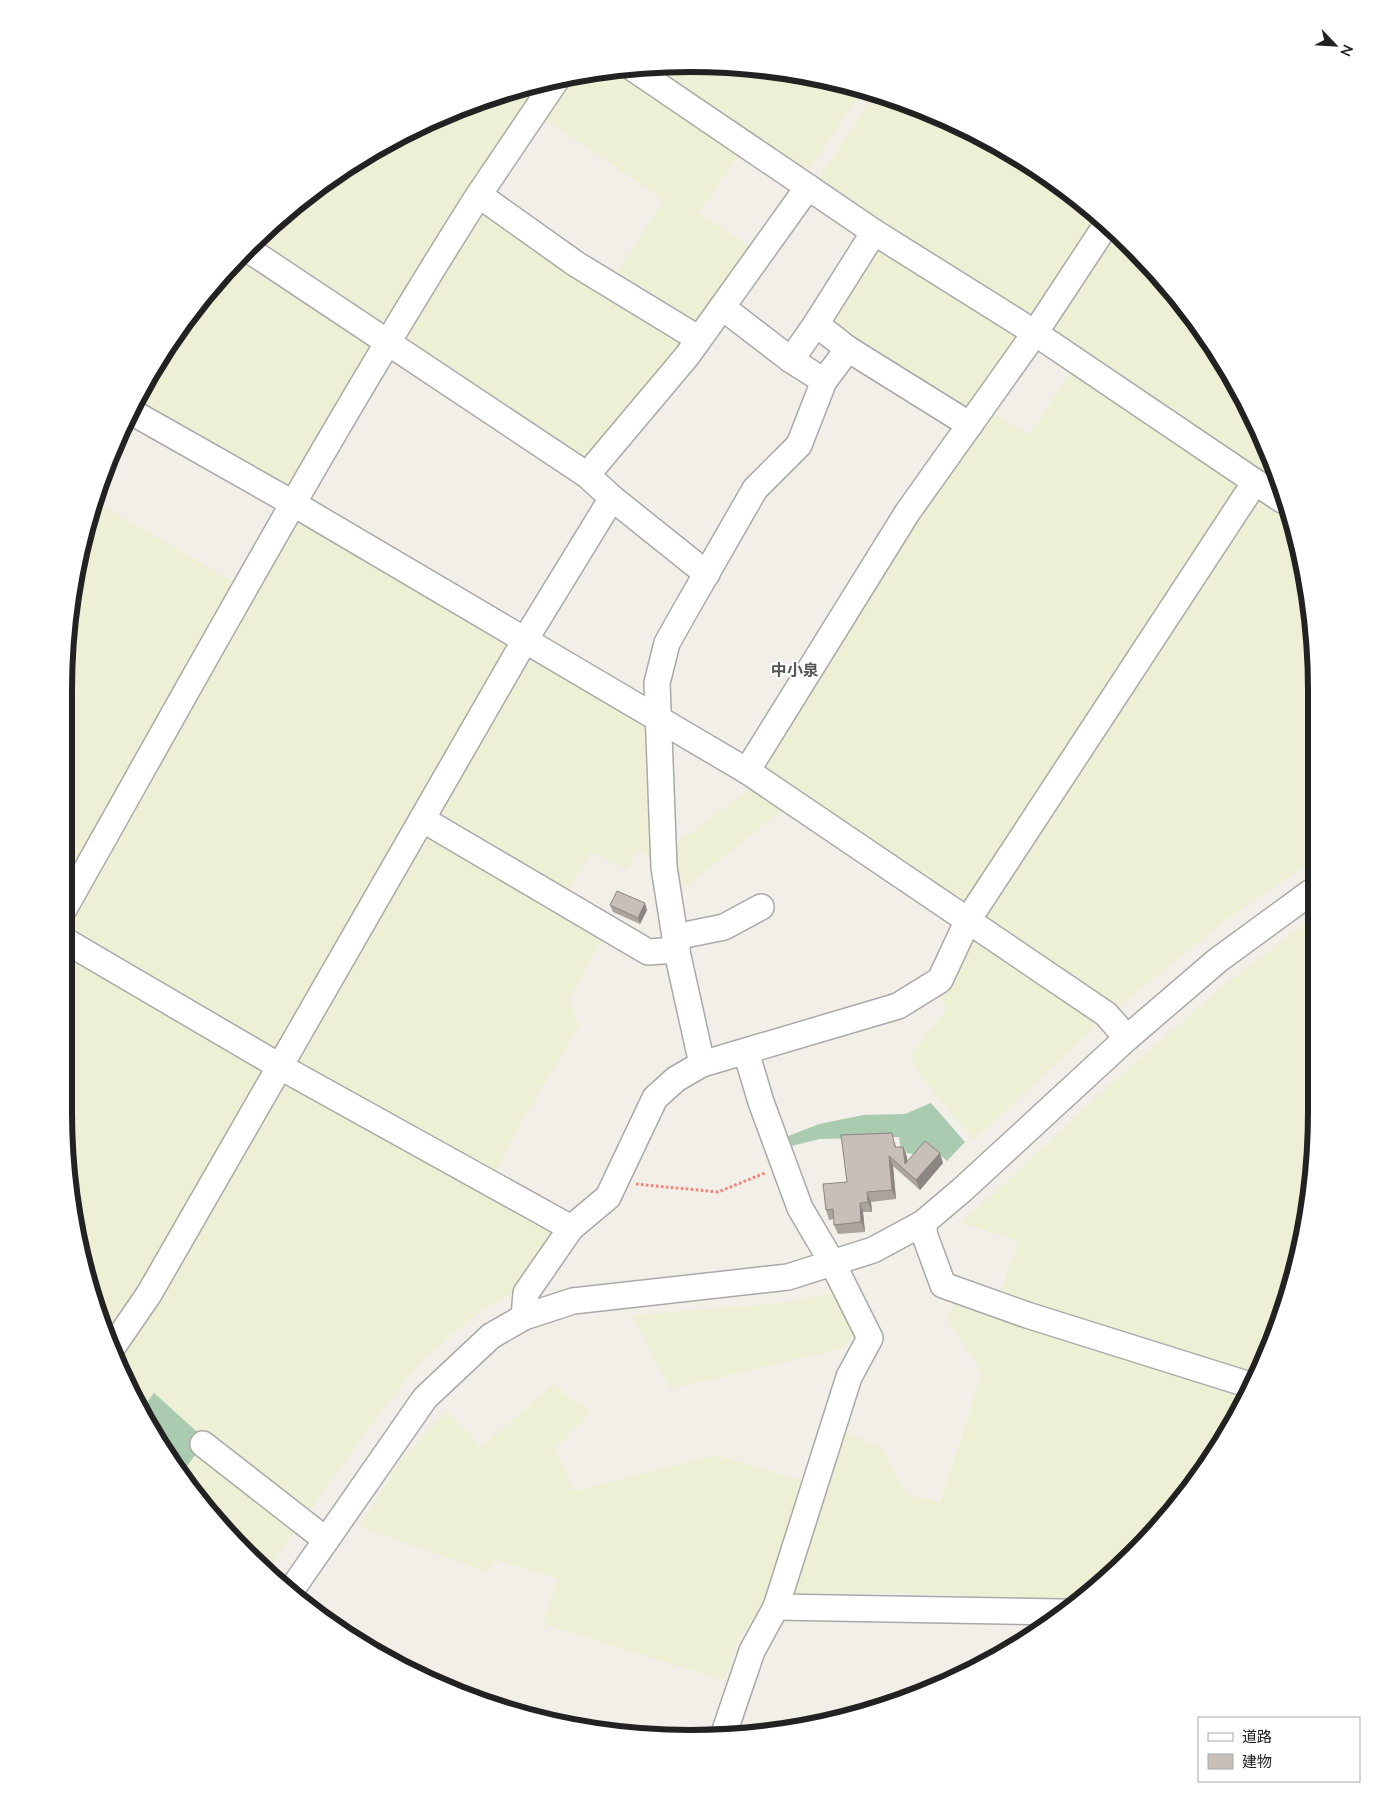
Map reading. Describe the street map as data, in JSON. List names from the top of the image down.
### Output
{
  "districts": ["中小泉"],
  "legend": ["道路", "建物"],
  "north": "bottom right"
}
